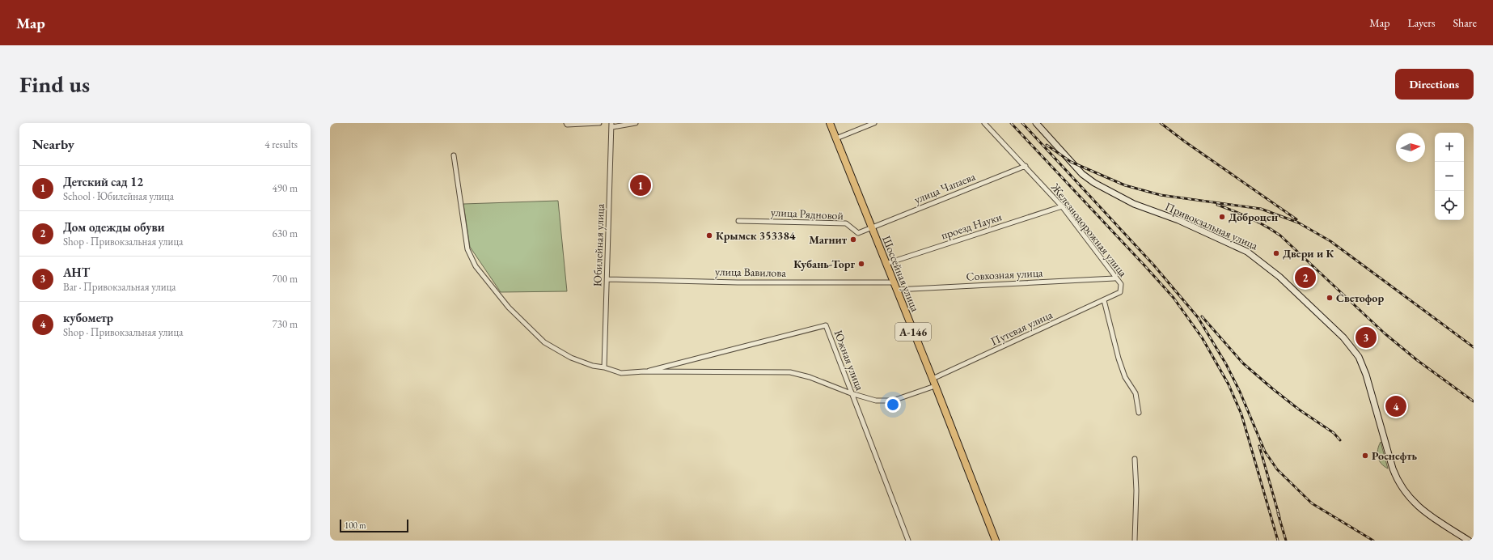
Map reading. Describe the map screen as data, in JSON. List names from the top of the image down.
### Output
{
  "streets": {
    "highway": ["Шоссейная улица", "А-146"],
    "main road": ["Привокзальная улица"],
    "street": [
      "улица Чапаева",
      "улица Рядновой",
      "проезд Науки",
      "Железнодорожная улица",
      "Юбилейная улица",
      "улица Вавилова",
      "Совхозная улица",
      "Путевая улица",
      "Южная улица"
    ]
  },
  "crossings": [
    ["улица Чапаева", "улица Рядновой"],
    ["улица Чапаева", "Железнодорожная улица"],
    ["улица Чапаева", "Шоссейная улица"],
    ["улица Рядновой", "Шоссейная улица"],
    ["проезд Науки", "Железнодорожная улица"],
    ["проезд Науки", "Шоссейная улица"],
    ["Железнодорожная улица", "Совхозная улица"],
    ["Железнодорожная улица", "Путевая улица"],
    ["Юбилейная улица", "улица Вавилова"],
    ["улица Вавилова", "Шоссейная улица"],
    ["Шоссейная улица", "Совхозная улица"],
    ["Шоссейная улица", "Путевая улица"]
  ],
  "places": [
    "Доброцен",
    "Крымск 353384",
    "Магнит",
    "Двери и К",
    "Кубань-Торг",
    "Светофор",
    "Роснефть"
  ],
  "scale_bar": "100 m",
  "north": "right",
  "page": {
    "header": "Map",
    "nav": ["Map", "Layers", "Share"],
    "buttons": "Directions",
    "title": "Find us",
    "heading": ["Nearby", "4 results"],
    "map_buttons": ["+", "−"],
    "list": [
      {
        "mark": "1",
        "name": "Детский сад 12",
        "note": "School · Юбилейная улица",
        "value": "490 m"
      },
      {
        "mark": "2",
        "name": "Дом одежды обуви",
        "note": "Shop · Привокзальная улица",
        "value": "630 m"
      },
      {
        "mark": "3",
        "name": "АНТ",
        "note": "Bar · Привокзальная улица",
        "value": "700 m"
      },
      {
        "mark": "4",
        "name": "кубометр",
        "note": "Shop · Привокзальная улица",
        "value": "730 m"
      }
    ],
    "pins": [
      "1",
      "2",
      "3",
      "4"
    ],
    "scale": "100 m"
  }
}
